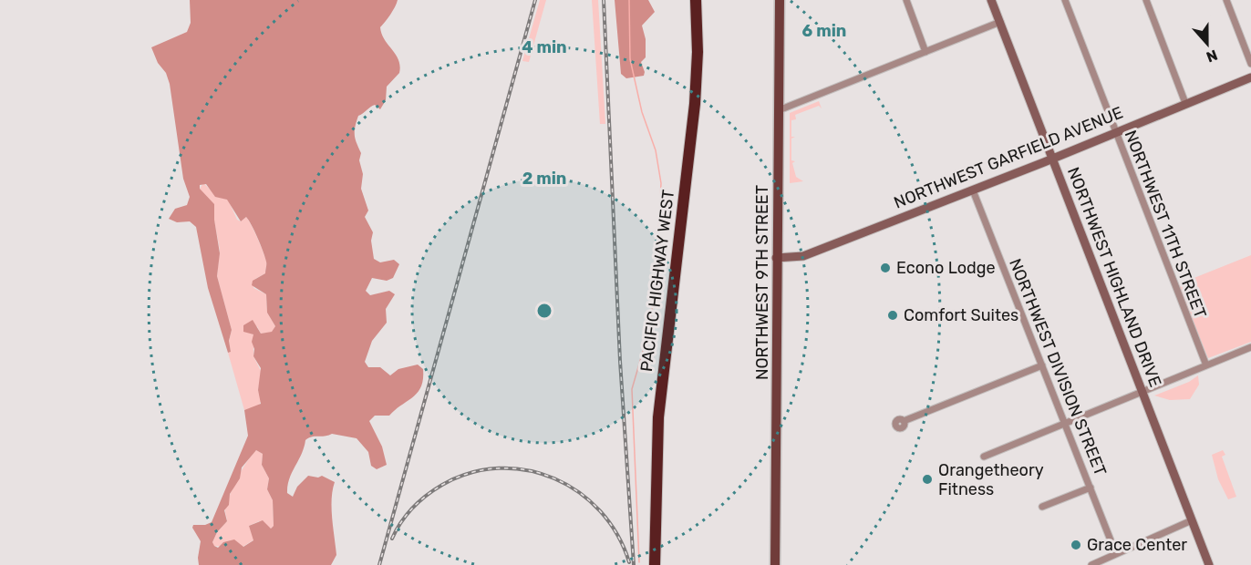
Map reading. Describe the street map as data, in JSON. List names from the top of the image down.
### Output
{
  "streets": {
    "highway": ["PACIFIC HIGHWAY WEST"],
    "main road": ["NORTHWEST 9TH STREET"],
    "street": [
      "NORTHWEST GARFIELD AVENUE",
      "NORTHWEST 11TH STREET",
      "NORTHWEST HIGHLAND DRIVE",
      "NORTHWEST DIVISION STREET"
    ]
  },
  "crossings": [
    ["NORTHWEST GARFIELD AVENUE", "NORTHWEST 11TH STREET"],
    ["NORTHWEST GARFIELD AVENUE", "NORTHWEST HIGHLAND DRIVE"],
    ["NORTHWEST GARFIELD AVENUE", "NORTHWEST 9TH STREET"],
    ["NORTHWEST GARFIELD AVENUE", "NORTHWEST DIVISION STREET"]
  ],
  "places": [
    "Econo Lodge",
    "Comfort Suites",
    "Orangetheory Fitness",
    "Grace Center"
  ],
  "north": "bottom",
  "rings": ["6 min", "4 min", "2 min"]
}
